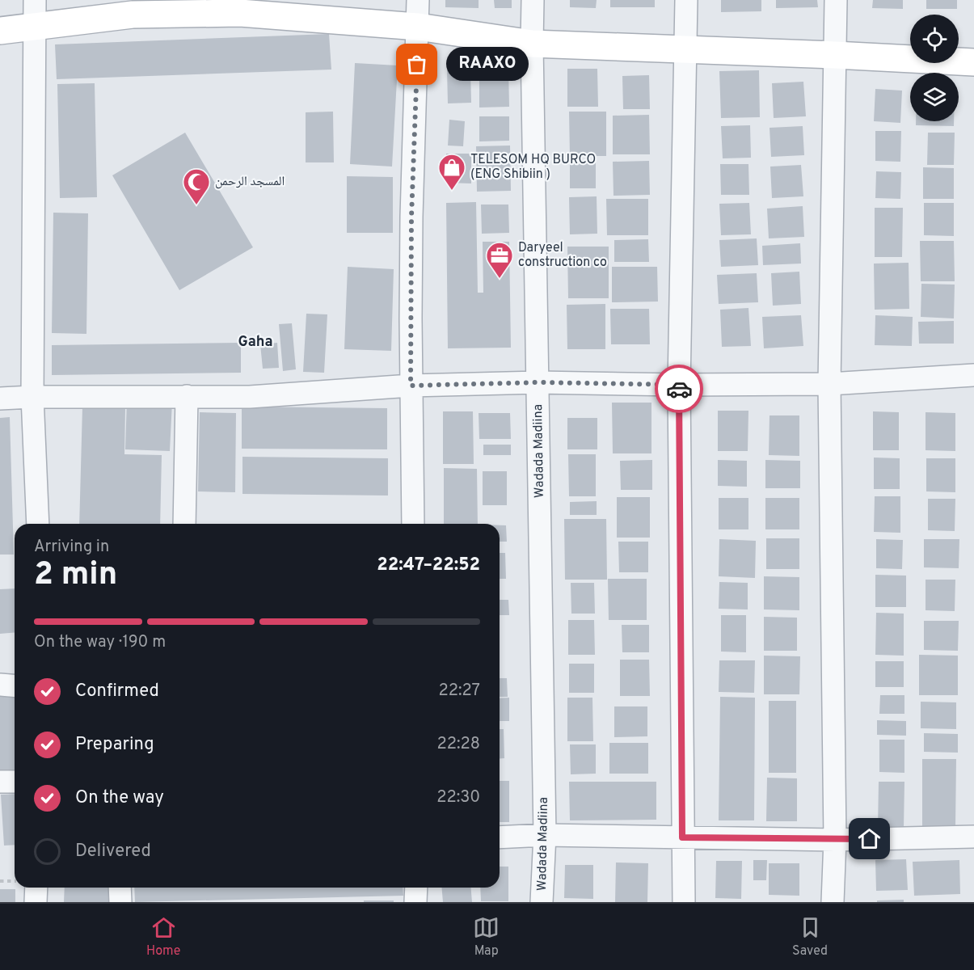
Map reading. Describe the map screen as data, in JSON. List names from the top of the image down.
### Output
{
  "streets": {
    "street": ["Wadada Madiina"]
  },
  "districts": ["Gaha"],
  "places": {
    "other": ["RAAXO"],
    "shop": ["TELESOM HQ BURCO (ENG Shibiin )"],
    "mosque": ["المسجد الرحمن"],
    "office": ["Daryeel construction co"]
  },
  "page": {
    "bubble": "RAAXO",
    "heading": ["2 min", "Arriving in", "22:47–22:52"],
    "bar": "On the way · 190 m",
    "list": [
      ["Confirmed", "22:27"],
      ["Preparing", "22:28"],
      ["On the way", "22:30"],
      "Delivered"
    ],
    "tabs": ["Home", "Map", "Saved"]
  }
}
